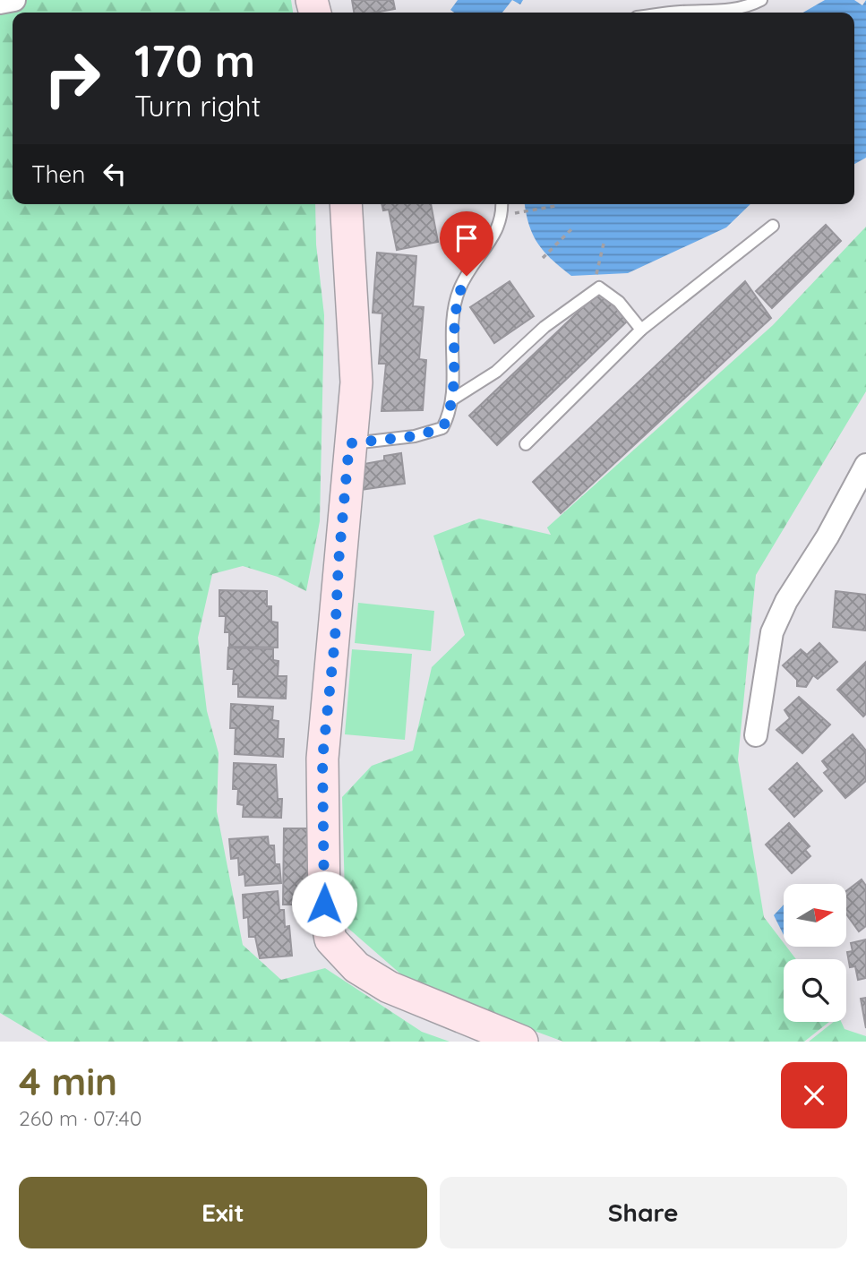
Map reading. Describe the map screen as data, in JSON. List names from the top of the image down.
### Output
{
  "north": "right",
  "page": {
    "turn": ["170 m", "Turn right"],
    "then": "Then",
    "heading": ["4 min", "260 m · 07:40"],
    "buttons": ["Exit", "Share"]
  }
}
